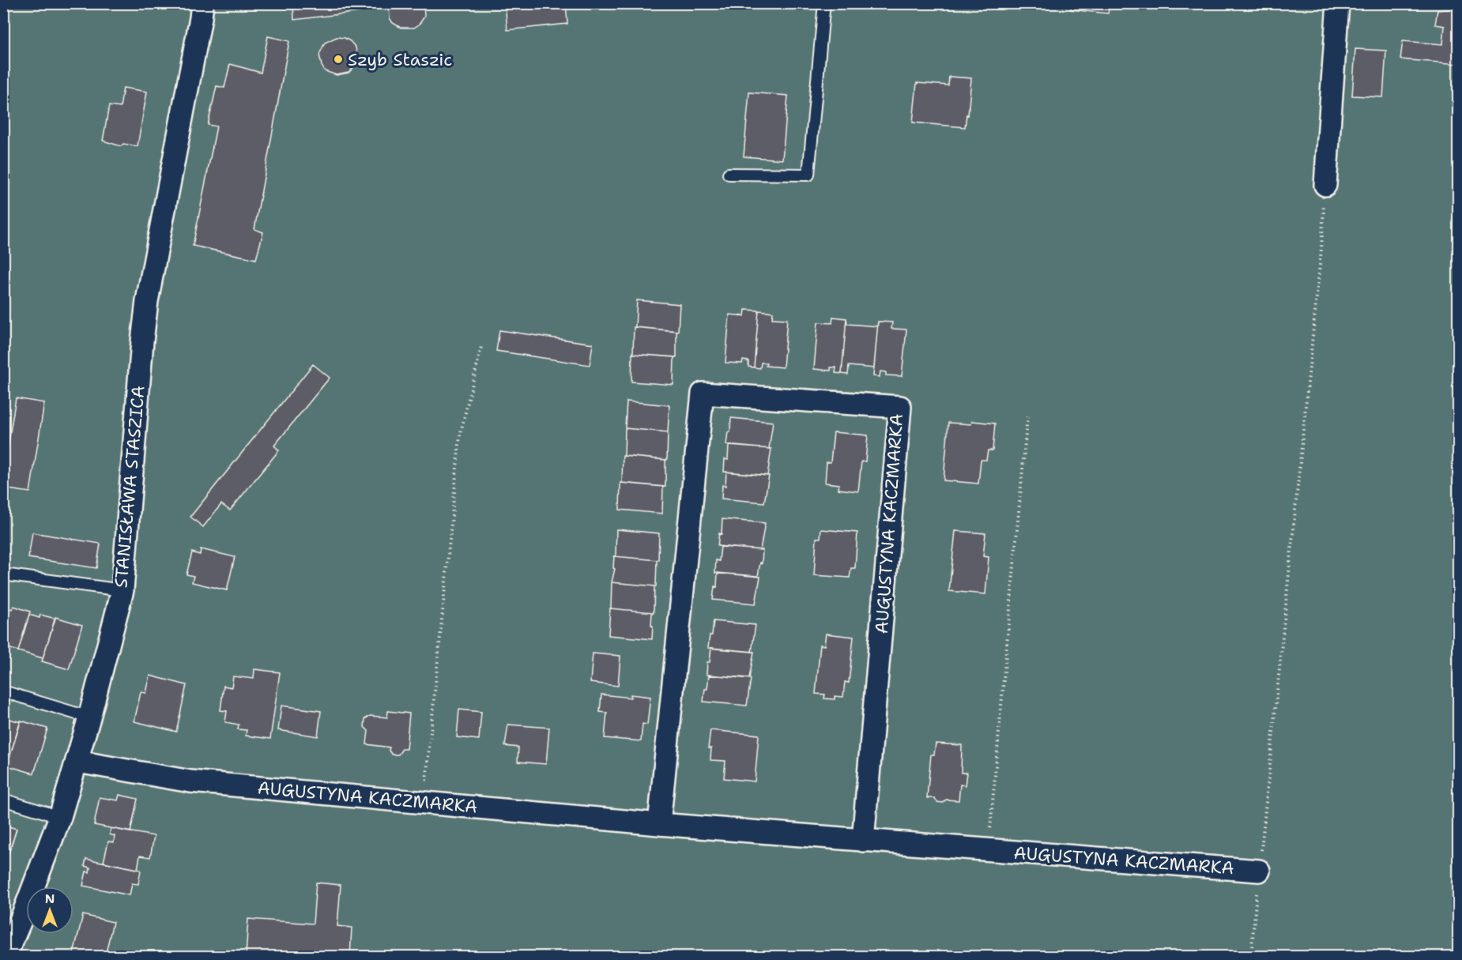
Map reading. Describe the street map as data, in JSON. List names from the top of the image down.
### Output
{
  "streets": {
    "street": ["STANISŁAWA STASZICA", "AUGUSTYNA KACZMARKA"]
  },
  "crossings": [
    ["STANISŁAWA STASZICA", "AUGUSTYNA KACZMARKA"]
  ],
  "places": ["Szyb Staszic"],
  "north": "top"
}
